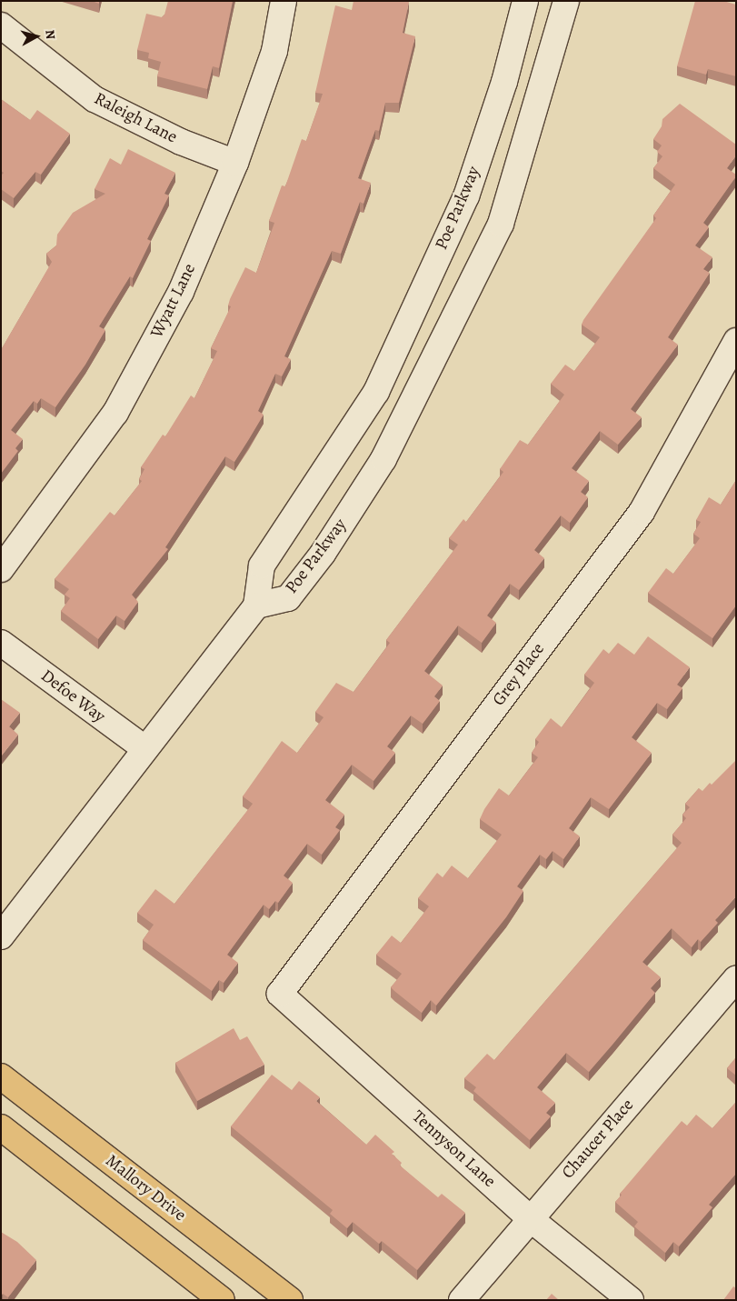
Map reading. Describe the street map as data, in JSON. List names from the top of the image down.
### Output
{
  "streets": {
    "main road": ["Mallory Drive"],
    "street": [
      "Raleigh Lane",
      "Poe Parkway",
      "Wyatt Lane",
      "Grey Place",
      "Defoe Way",
      "Chaucer Place",
      "Tennyson Lane"
    ]
  },
  "crossings": [
    ["Raleigh Lane", "Wyatt Lane"],
    ["Grey Place", "Tennyson Lane"],
    ["Chaucer Place", "Tennyson Lane"]
  ],
  "north": "right"
}
